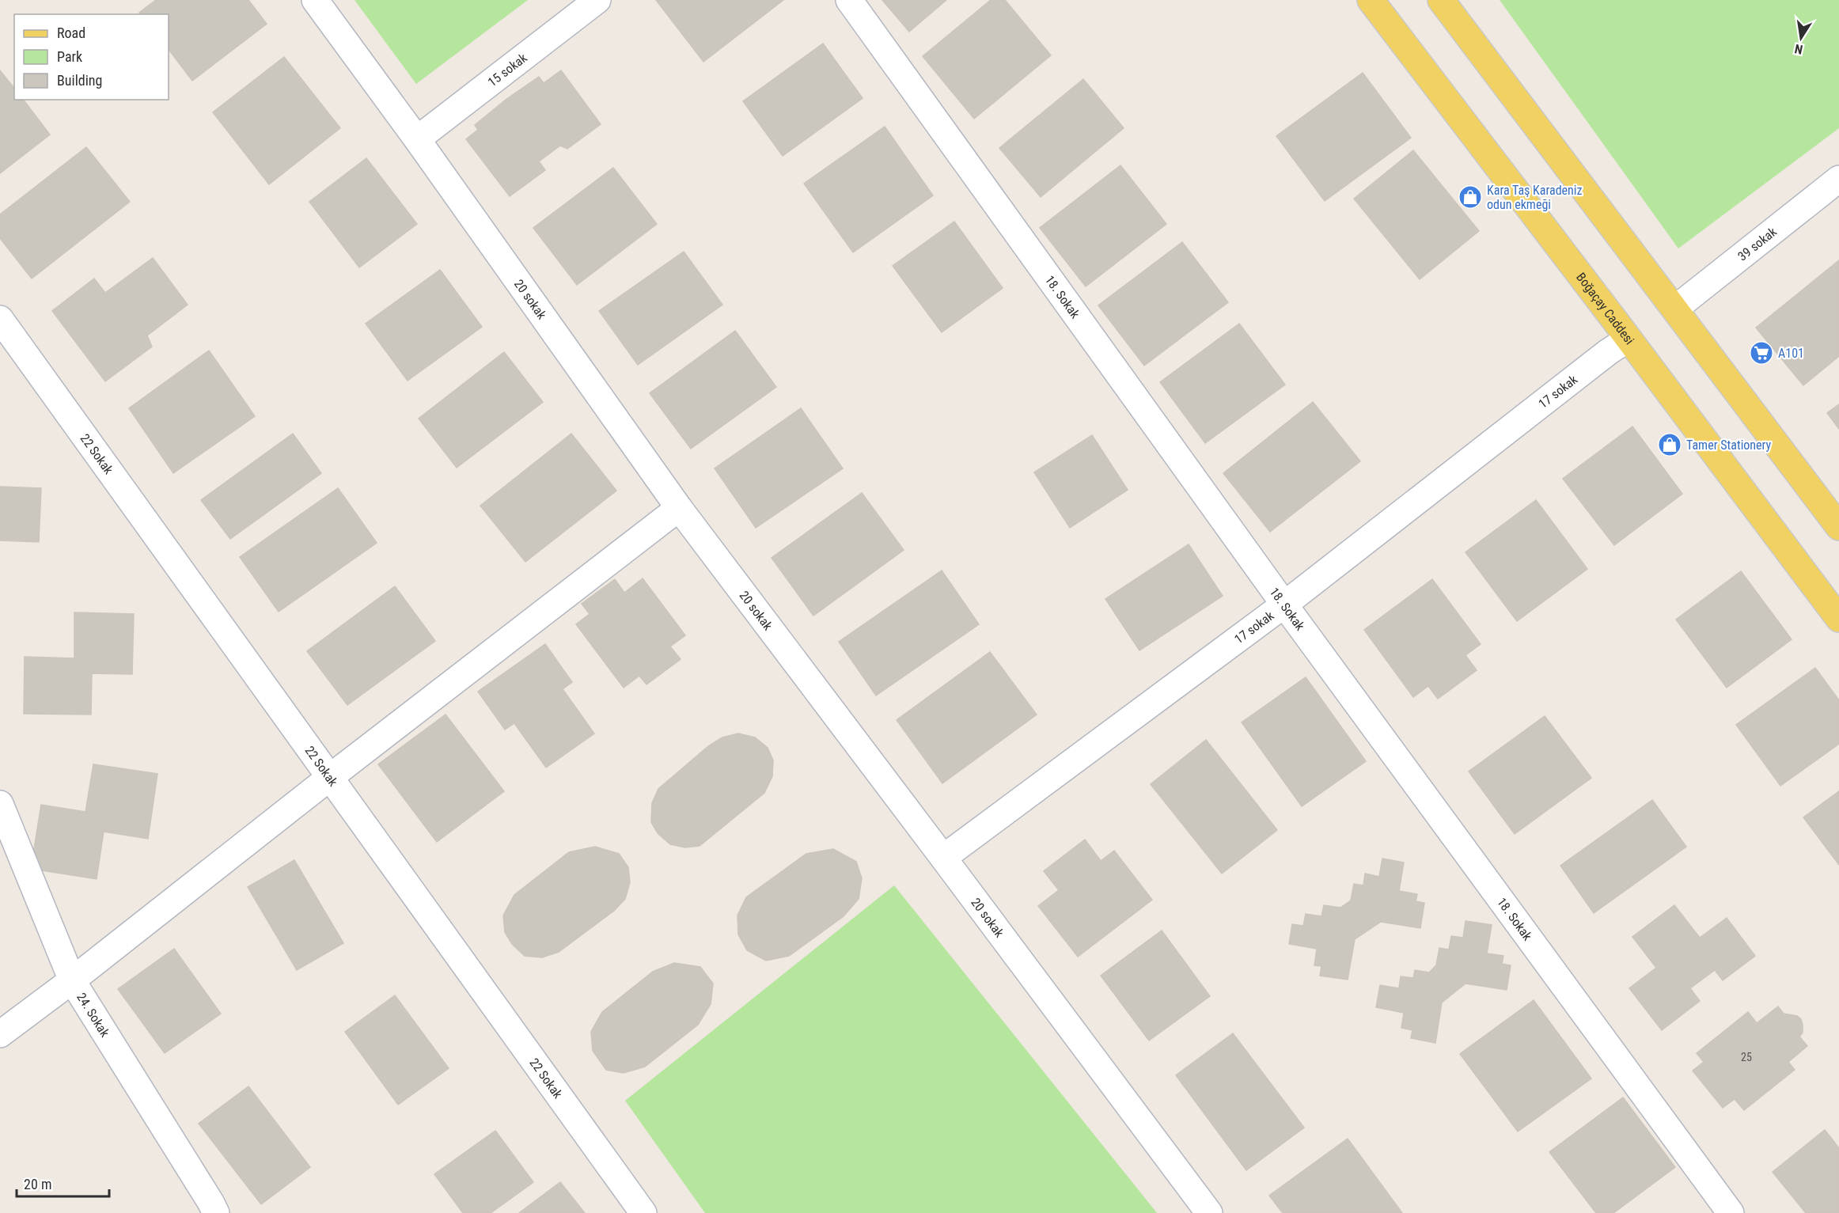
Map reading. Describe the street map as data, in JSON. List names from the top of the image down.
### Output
{
  "streets": {
    "main road": ["Boğaçay Caddesi"],
    "street": [
      "15 sokak",
      "39 sokak",
      "18. Sokak",
      "20 sokak",
      "17 sokak",
      "22 Sokak",
      "24. Sokak"
    ]
  },
  "crossings": [
    ["15 sokak", "20 sokak"],
    ["18. Sokak", "17 sokak"],
    ["20 sokak", "17 sokak"],
    ["Boğaçay Caddesi", "17 sokak"]
  ],
  "places": {
    "shop": ["Kara Taş Karadeniz odun ekmeği", "Tamer Stationery"],
    "supermarket": ["A101"]
  },
  "house_numbers": ["25"],
  "legend": ["Road", "Park", "Building"],
  "scale_bar": "20 m",
  "north": "bottom"
}
